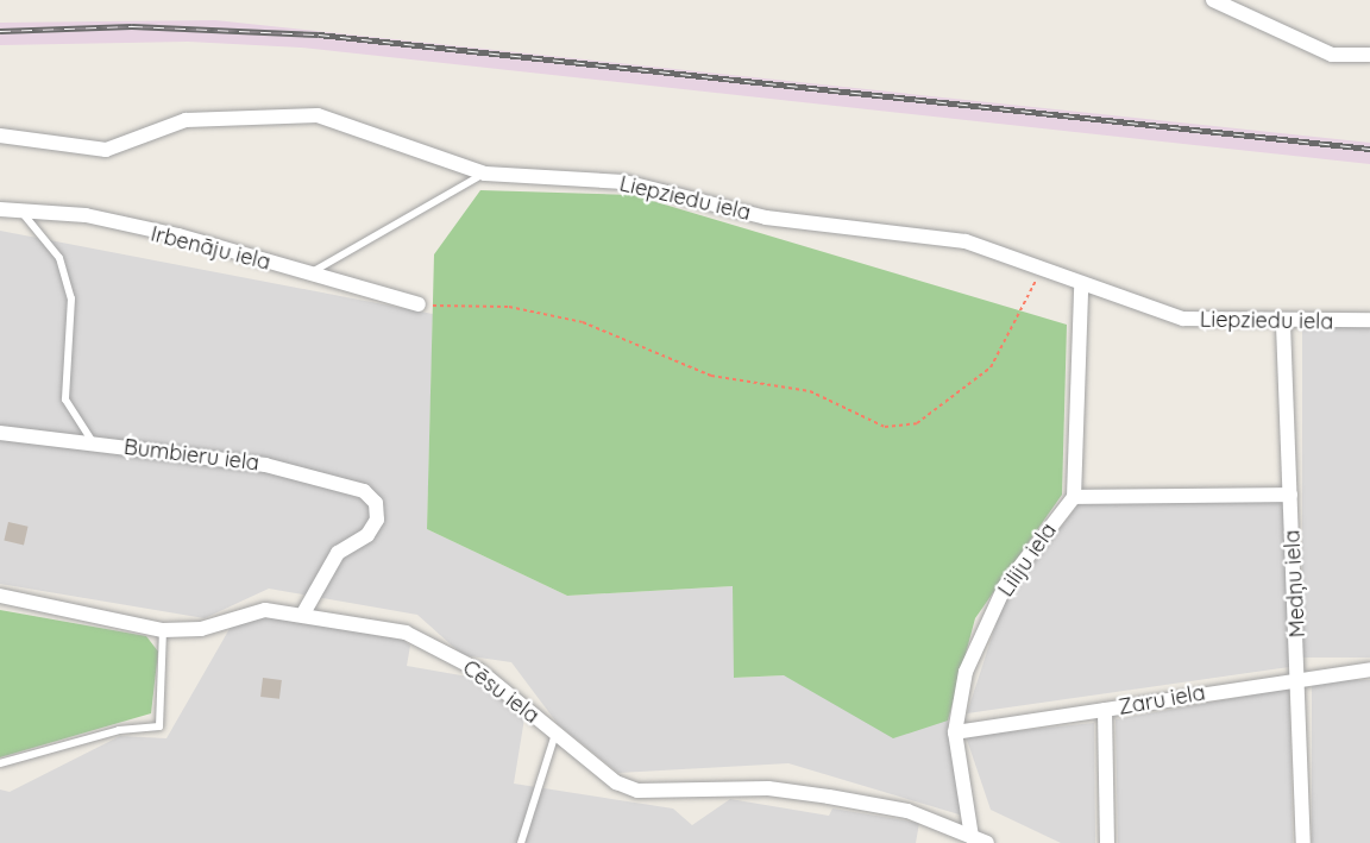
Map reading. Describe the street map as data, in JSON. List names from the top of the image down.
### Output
{
  "streets": {
    "street": [
      "Liepziedu iela",
      "Irbenāju iela",
      "Bumbieru iela",
      "Liliju iela",
      "Medņu iela",
      "Cēsu iela",
      "Zaru iela"
    ]
  },
  "crossings": [
    ["Liepziedu iela", "Medņu iela"],
    ["Bumbieru iela", "Cēsu iela"],
    ["Liliju iela", "Cēsu iela"],
    ["Liliju iela", "Zaru iela"],
    ["Medņu iela", "Zaru iela"]
  ]
}
